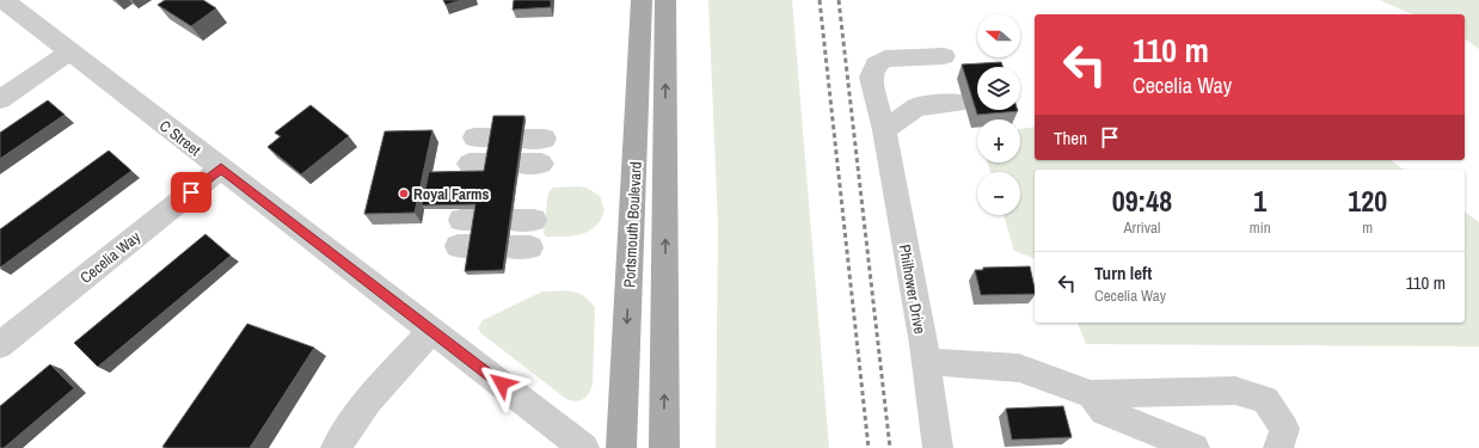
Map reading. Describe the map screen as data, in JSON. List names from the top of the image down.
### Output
{
  "streets": {
    "main road": ["Portsmouth Boulevard"],
    "street": ["C Street", "Cecelia Way", "Philhower Drive"]
  },
  "crossings": [
    ["C Street", "Cecelia Way"]
  ],
  "places": ["Royal Farms"],
  "north": "left",
  "page": {
    "map_buttons": ["+", "−"],
    "turn": ["110 m", "Cecelia Way"],
    "then": "Then",
    "eta": [
      "09:48",
      "Arrival",
      "1",
      "min",
      "120",
      "m"
    ],
    "list": [
      {
        "name": "Turn left",
        "note": "Cecelia Way",
        "value": "110 m"
      }
    ]
  }
}
